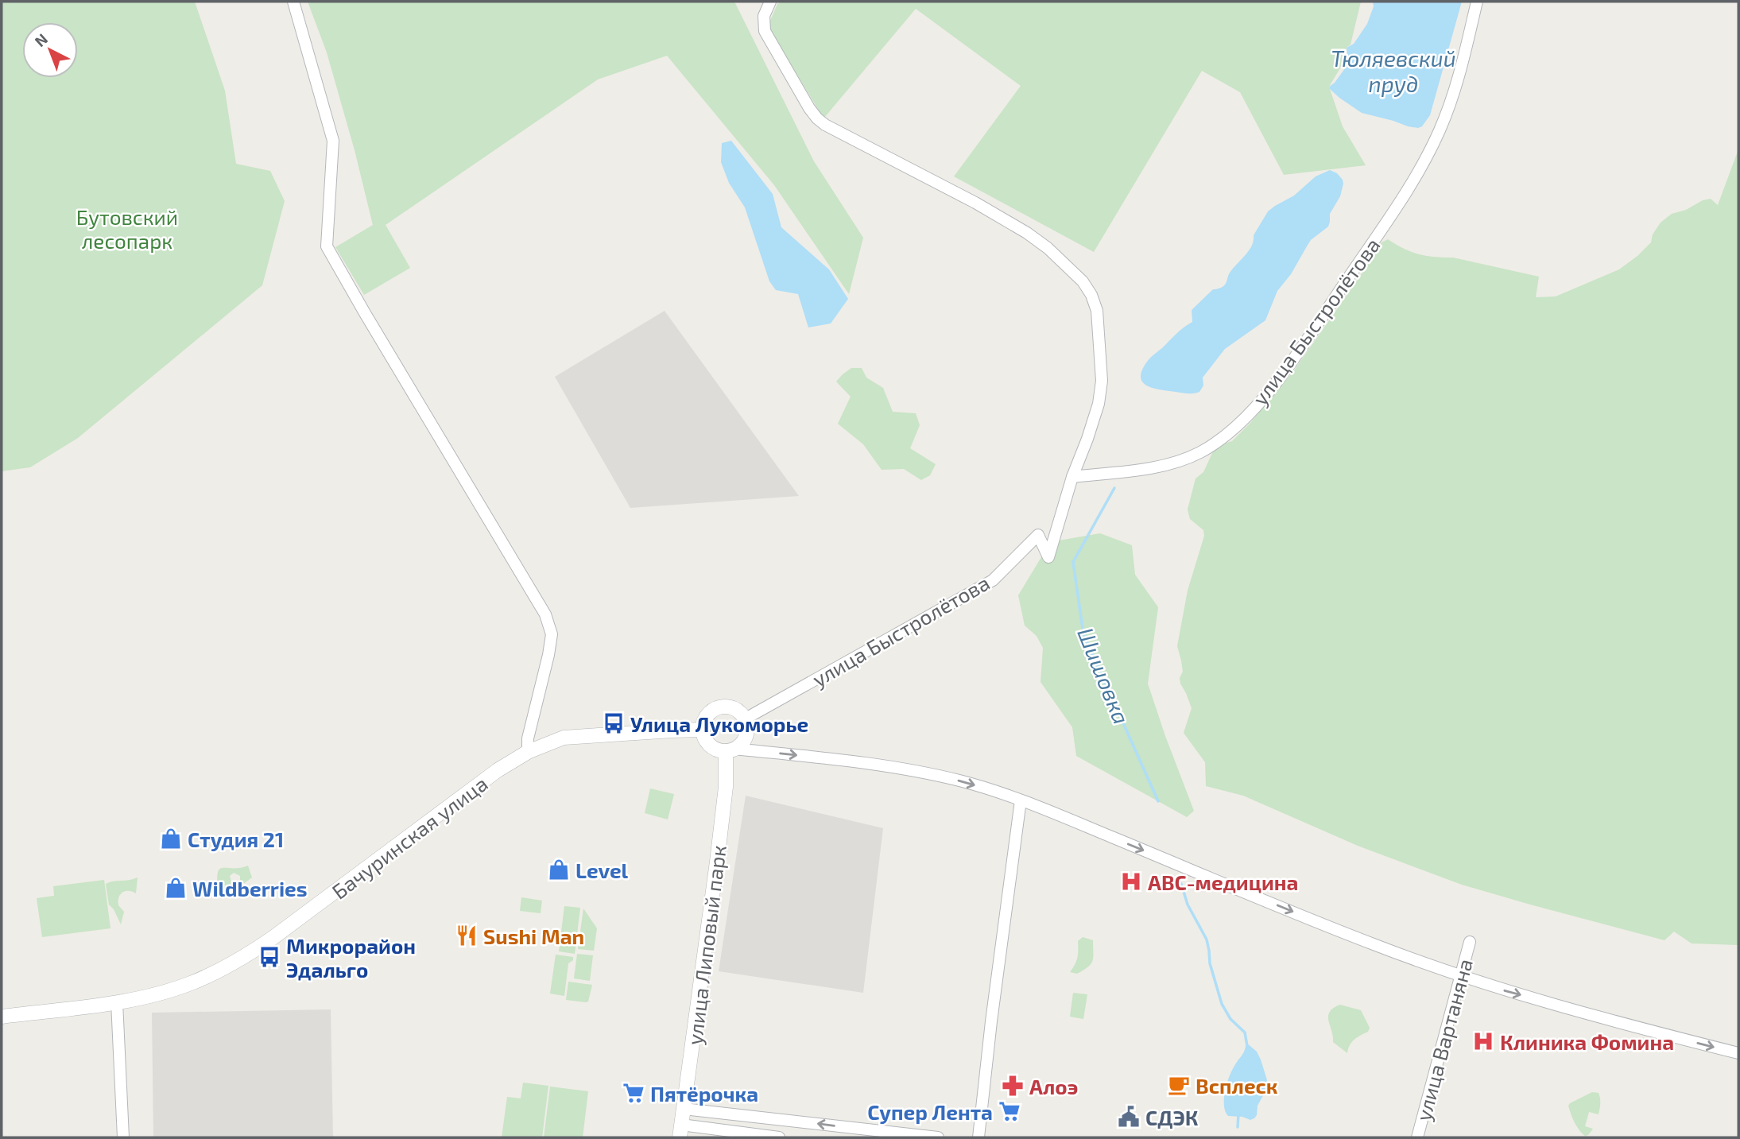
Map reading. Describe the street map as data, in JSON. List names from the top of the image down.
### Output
{
  "streets": {
    "street": [
      "улица Быстролётова",
      "Бачуринская улица",
      "улица Липовый парк",
      "улица Вартаняна"
    ]
  },
  "crossings": [
    ["улица Быстролётова", "Бачуринская улица"],
    ["улица Быстролётова", "улица Липовый парк"],
    ["Бачуринская улица", "улица Липовый парк"]
  ],
  "water": ["Тюляевский пруд", "Шишовка"],
  "parks": ["Бутовский лесопарк"],
  "places": {
    "bus stop": ["Улица Лукоморье", "Микрорайон Эдальго"],
    "shop": ["Студия 21", "Level", "Wildberries"],
    "hospital": ["ABC-медицина", "Клиника Фомина"],
    "restaurant": ["Sushi Man"],
    "cafe": ["Всплеск"],
    "pharmacy": ["Алоэ"],
    "supermarket": ["Пятёрочка", "Супер Лента"],
    "public building": ["СДЭК"]
  },
  "north": "top left"
}
